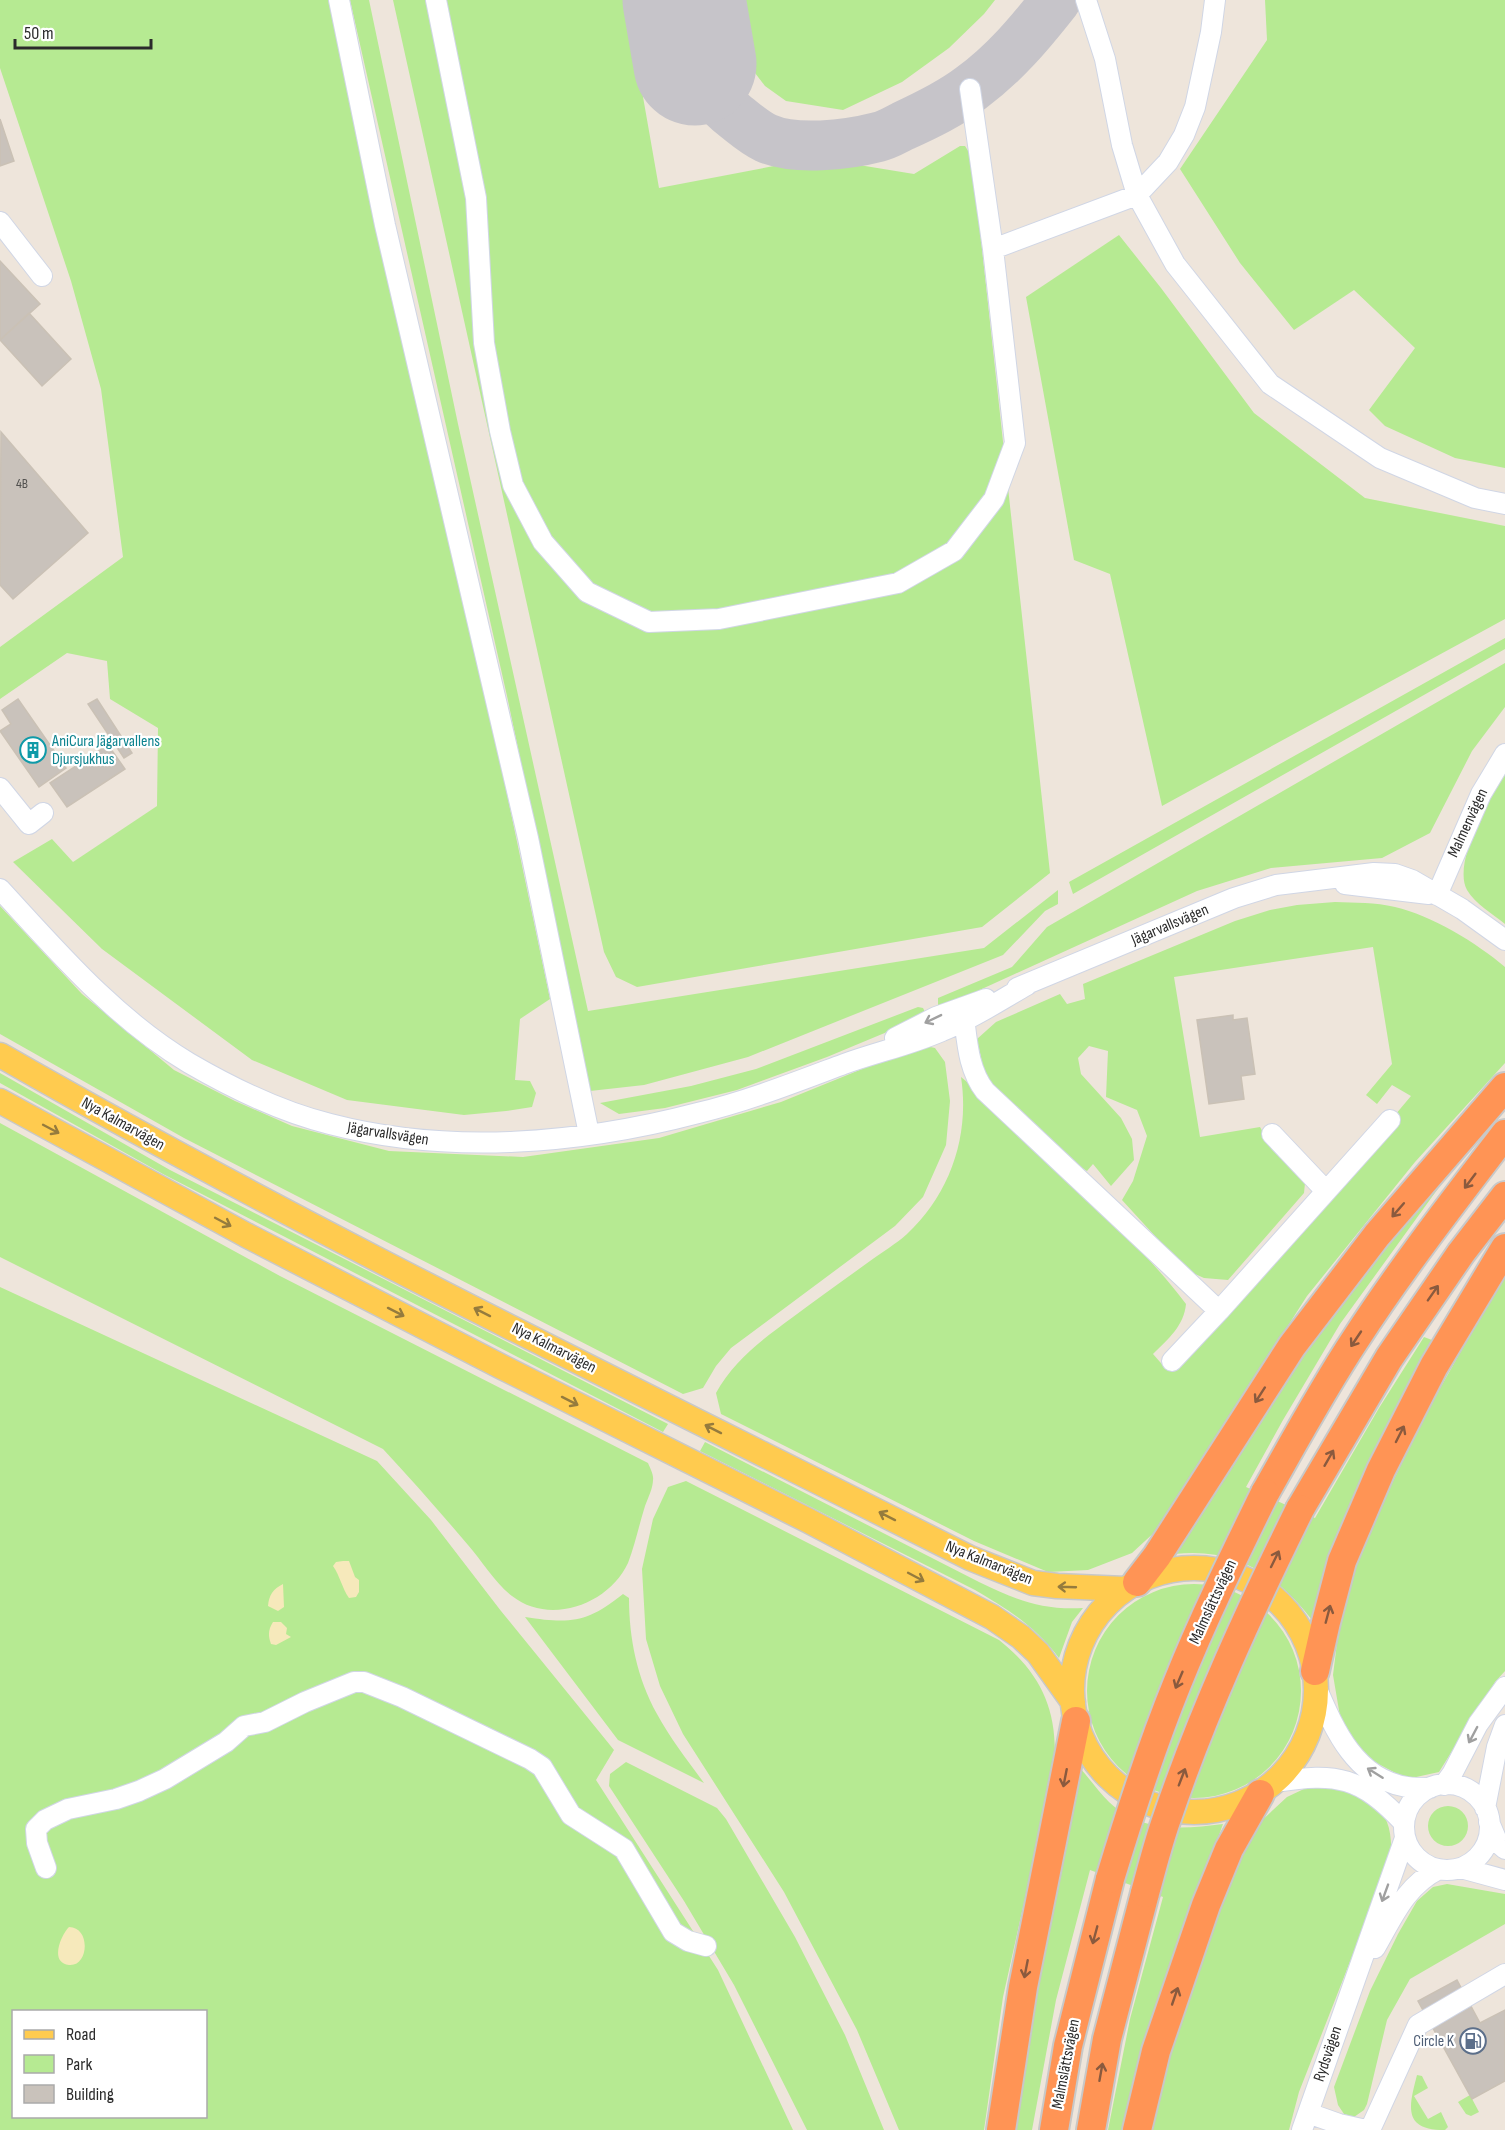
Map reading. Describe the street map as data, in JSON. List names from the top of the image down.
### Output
{
  "streets": {
    "highway": ["Malmslättsvägen"],
    "main road": ["Nya Kalmarvägen"],
    "street": ["Malmenvägen", "Jägarvallsvägen", "Rydsvägen"]
  },
  "crossings": [
    ["Malmenvägen", "Jägarvallsvägen"]
  ],
  "places": {
    "building": ["AniCura Jägarvallens Djursjukhus"],
    "fuel station": ["Circle K"]
  },
  "house_numbers": ["4B"],
  "legend": ["Road", "Park", "Building"],
  "scale_bar": "50 m"
}
